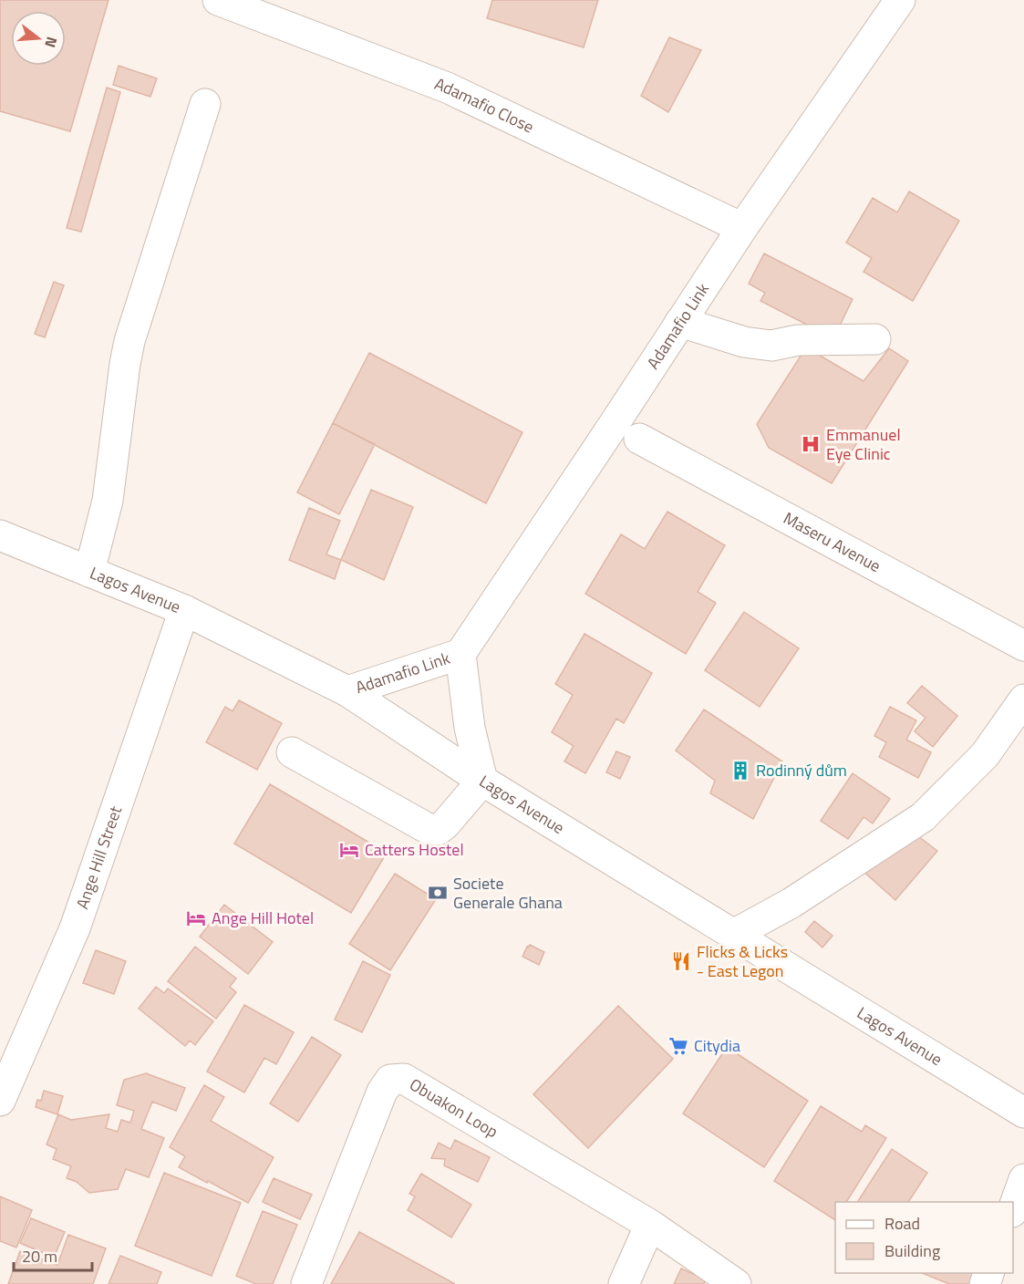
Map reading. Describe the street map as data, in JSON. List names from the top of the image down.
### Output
{
  "streets": {
    "street": [
      "Adamafio Close",
      "Adamafio Link",
      "Maseru Avenue",
      "Lagos Avenue",
      "Ange Hill Street",
      "Obuakon Loop"
    ]
  },
  "crossings": [
    ["Adamafio Close", "Adamafio Link"],
    ["Adamafio Link", "Lagos Avenue"],
    ["Lagos Avenue", "Ange Hill Street"]
  ],
  "places": {
    "hospital": ["Emmanuel Eye Clinic"],
    "building": ["Rodinný dům"],
    "hotel": ["Catters Hostel", "Ange Hill Hotel"],
    "bank": ["Societe Generale Ghana"],
    "restaurant": ["Flicks & Licks - East Legon"],
    "supermarket": ["Citydia"]
  },
  "legend": ["Road", "Building"],
  "scale_bar": "20 m",
  "north": "right"
}
